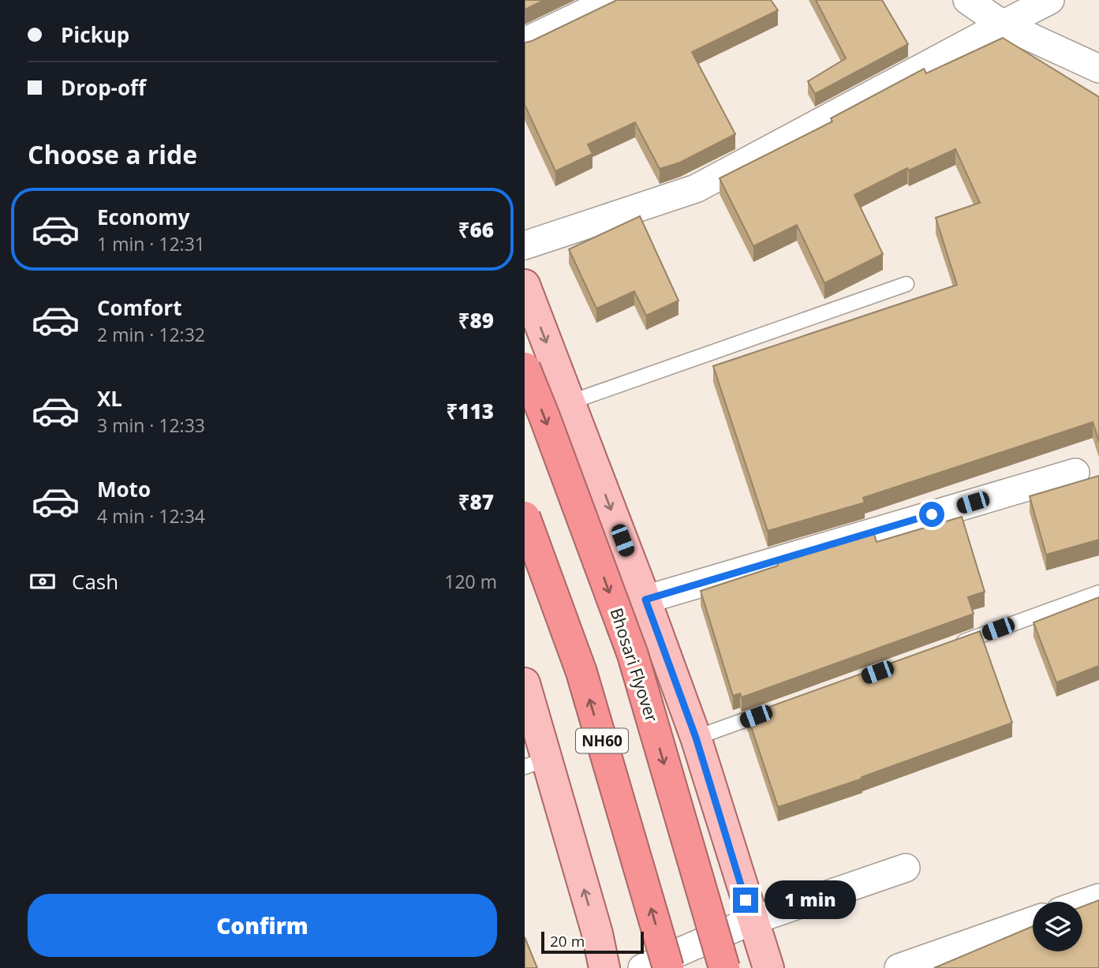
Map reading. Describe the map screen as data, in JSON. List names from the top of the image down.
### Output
{
  "streets": {
    "highway": ["Bhosari Flyover", "NH60"]
  },
  "scale_bar": "20 m",
  "page": {
    "banner": ["Pickup", "Drop-off"],
    "heading": "Choose a ride",
    "list": [
      {
        "name": "Economy",
        "note": "1 min · 12:31",
        "value": "₹66"
      },
      {
        "name": "Comfort",
        "note": "2 min · 12:32",
        "value": "₹89"
      },
      {
        "name": "XL",
        "note": "3 min · 12:33",
        "value": "₹113"
      },
      {
        "name": "Moto",
        "note": "4 min · 12:34",
        "value": "₹87"
      }
    ],
    "pay": ["Cash", "120 m"],
    "bubble": "1 min",
    "buttons": "Confirm",
    "scale": "20 m"
  }
}
